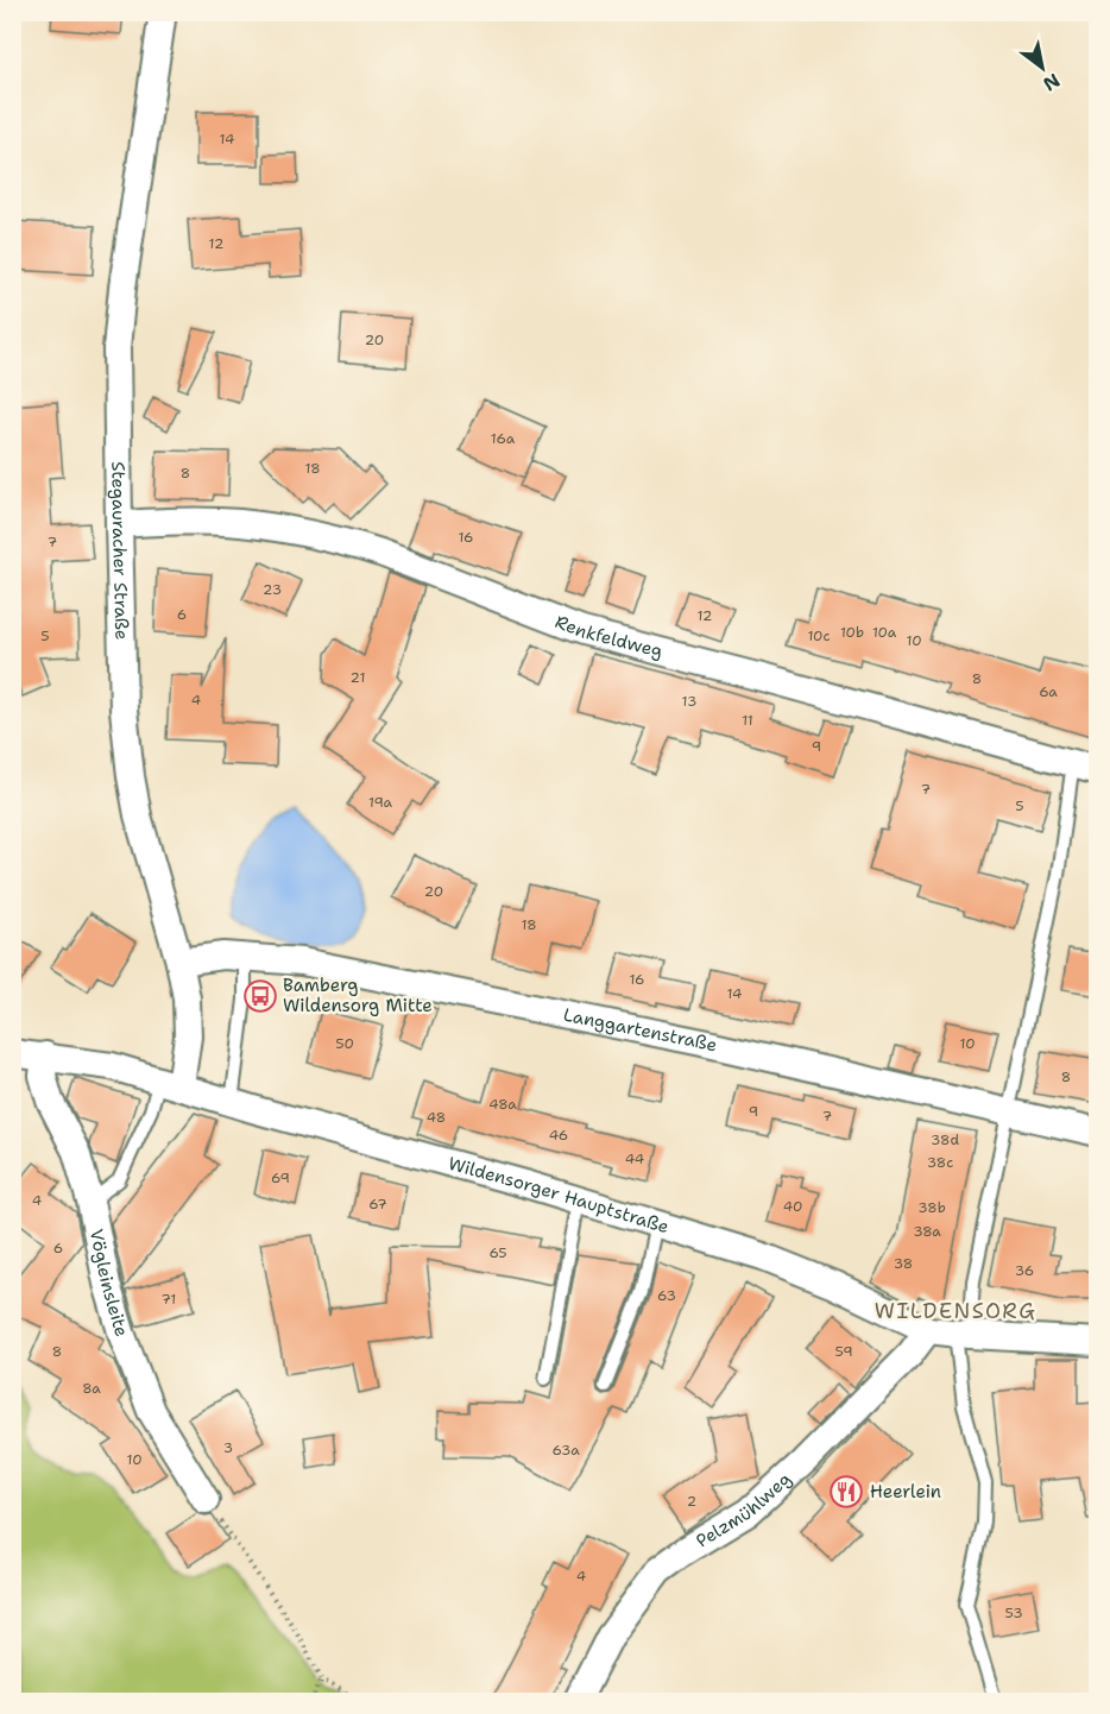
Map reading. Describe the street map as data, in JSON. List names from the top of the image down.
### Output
{
  "streets": {
    "street": [
      "Stegauracher Straße",
      "Renkfeldweg",
      "Langgartenstraße",
      "Wildensorger Hauptstraße",
      "Vögleinsleite",
      "Pelzmühlweg"
    ]
  },
  "crossings": [
    ["Stegauracher Straße", "Renkfeldweg"],
    ["Stegauracher Straße", "Langgartenstraße"],
    ["Stegauracher Straße", "Wildensorger Hauptstraße"],
    ["Wildensorger Hauptstraße", "Vögleinsleite"],
    ["Wildensorger Hauptstraße", "Pelzmühlweg"]
  ],
  "districts": ["WILDENSORG"],
  "places": {
    "bus stop": ["Bamberg Wildensorg Mitte"],
    "restaurant": ["Heerlein"]
  },
  "house_numbers": [
    "14",
    "12",
    "20",
    "16a",
    "18",
    "8",
    "16",
    "7",
    "23",
    "6",
    "12",
    "10b",
    "10a",
    "5",
    "10c",
    "10",
    "21",
    "8",
    "6a",
    "4",
    "13",
    "11",
    "9",
    "7",
    "19a",
    "5",
    "20",
    "18",
    "16",
    "14",
    "50",
    "10",
    "8",
    "48a",
    "9",
    "7",
    "48",
    "46",
    "38d",
    "44",
    "38c",
    "69",
    "4",
    "67",
    "40",
    "38b",
    "38a",
    "6",
    "65",
    "38",
    "36",
    "63",
    "71",
    "8",
    "59",
    "8a",
    "3",
    "63a",
    "10",
    "2",
    "4",
    "53"
  ],
  "north": "bottom right"
}
